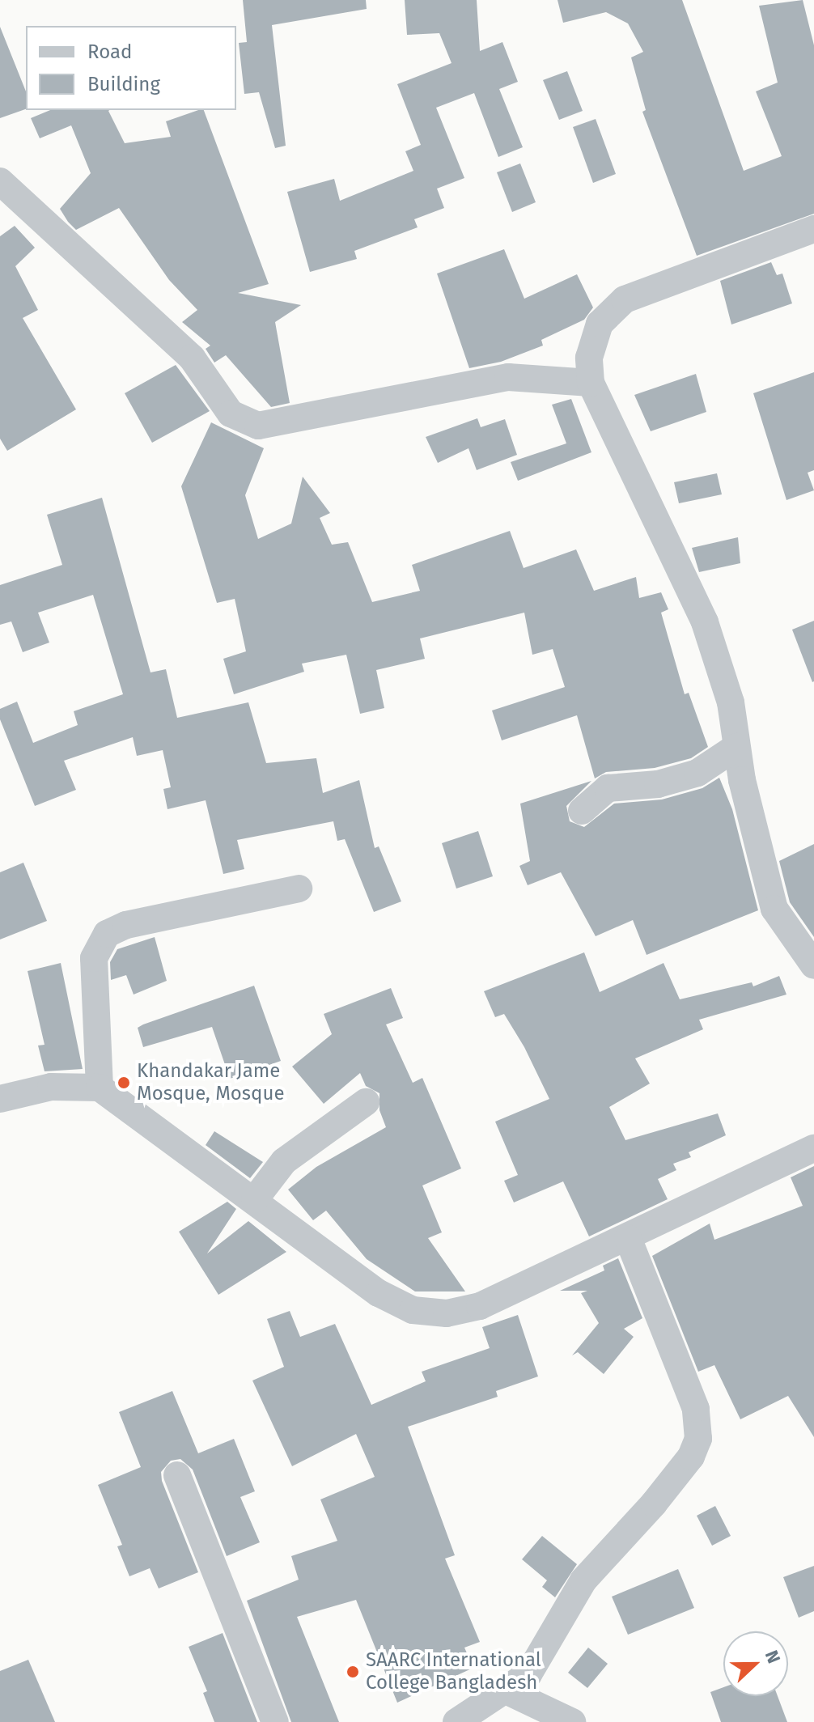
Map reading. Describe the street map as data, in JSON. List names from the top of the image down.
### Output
{
  "places": ["Khandakar Jame Mosque, Mosque", "SAARC International College Bangladesh"],
  "legend": ["Road", "Building"],
  "north": "right"
}
